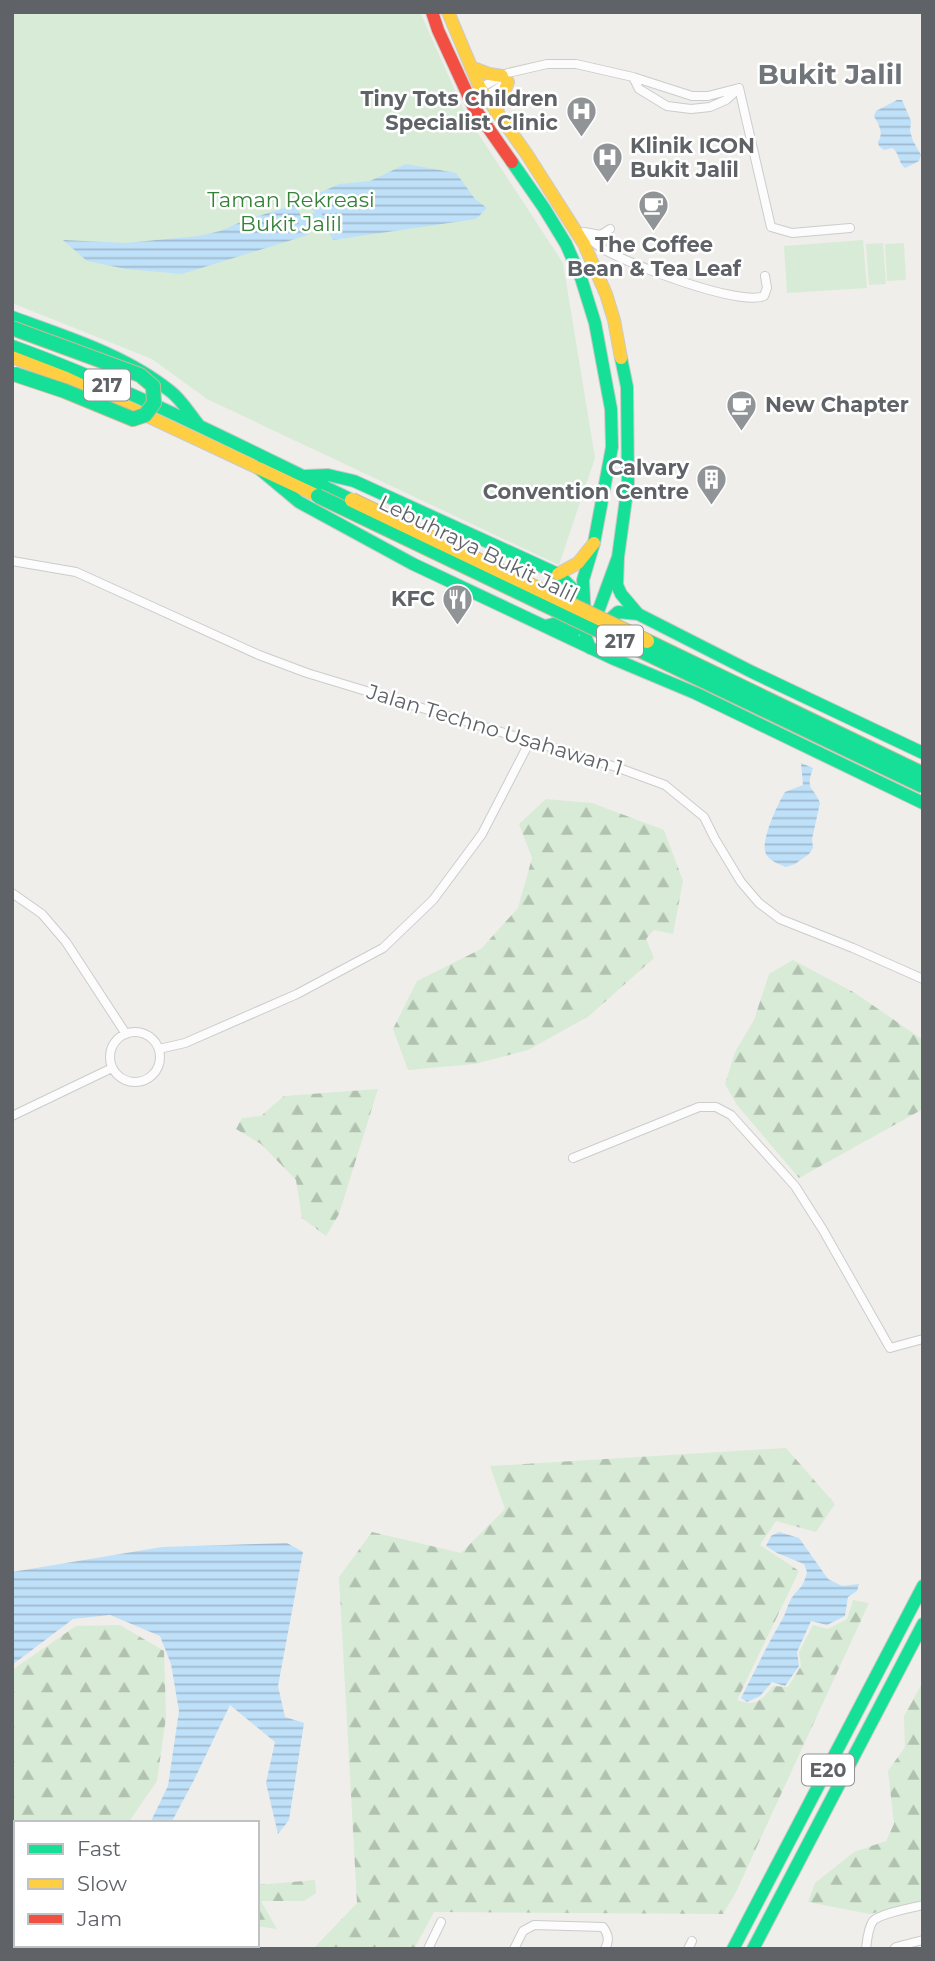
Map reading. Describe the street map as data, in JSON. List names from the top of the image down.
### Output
{
  "streets": {
    "main road": ["217", "Lebuhraya Bukit Jalil", "E20"],
    "street": ["Jalan Techno Usahawan 1"]
  },
  "districts": ["Bukit Jalil"],
  "parks": ["Taman Rekreasi Bukit Jalil"],
  "places": {
    "hospital": ["Tiny Tots Children Specialist Clinic", "Klinik ICON Bukit Jalil"],
    "cafe": ["The Coffee Bean & Tea Leaf", "New Chapter"],
    "building": ["Calvary Convention Centre"],
    "restaurant": ["KFC"]
  },
  "legend": ["Fast", "Slow", "Jam"]
}
